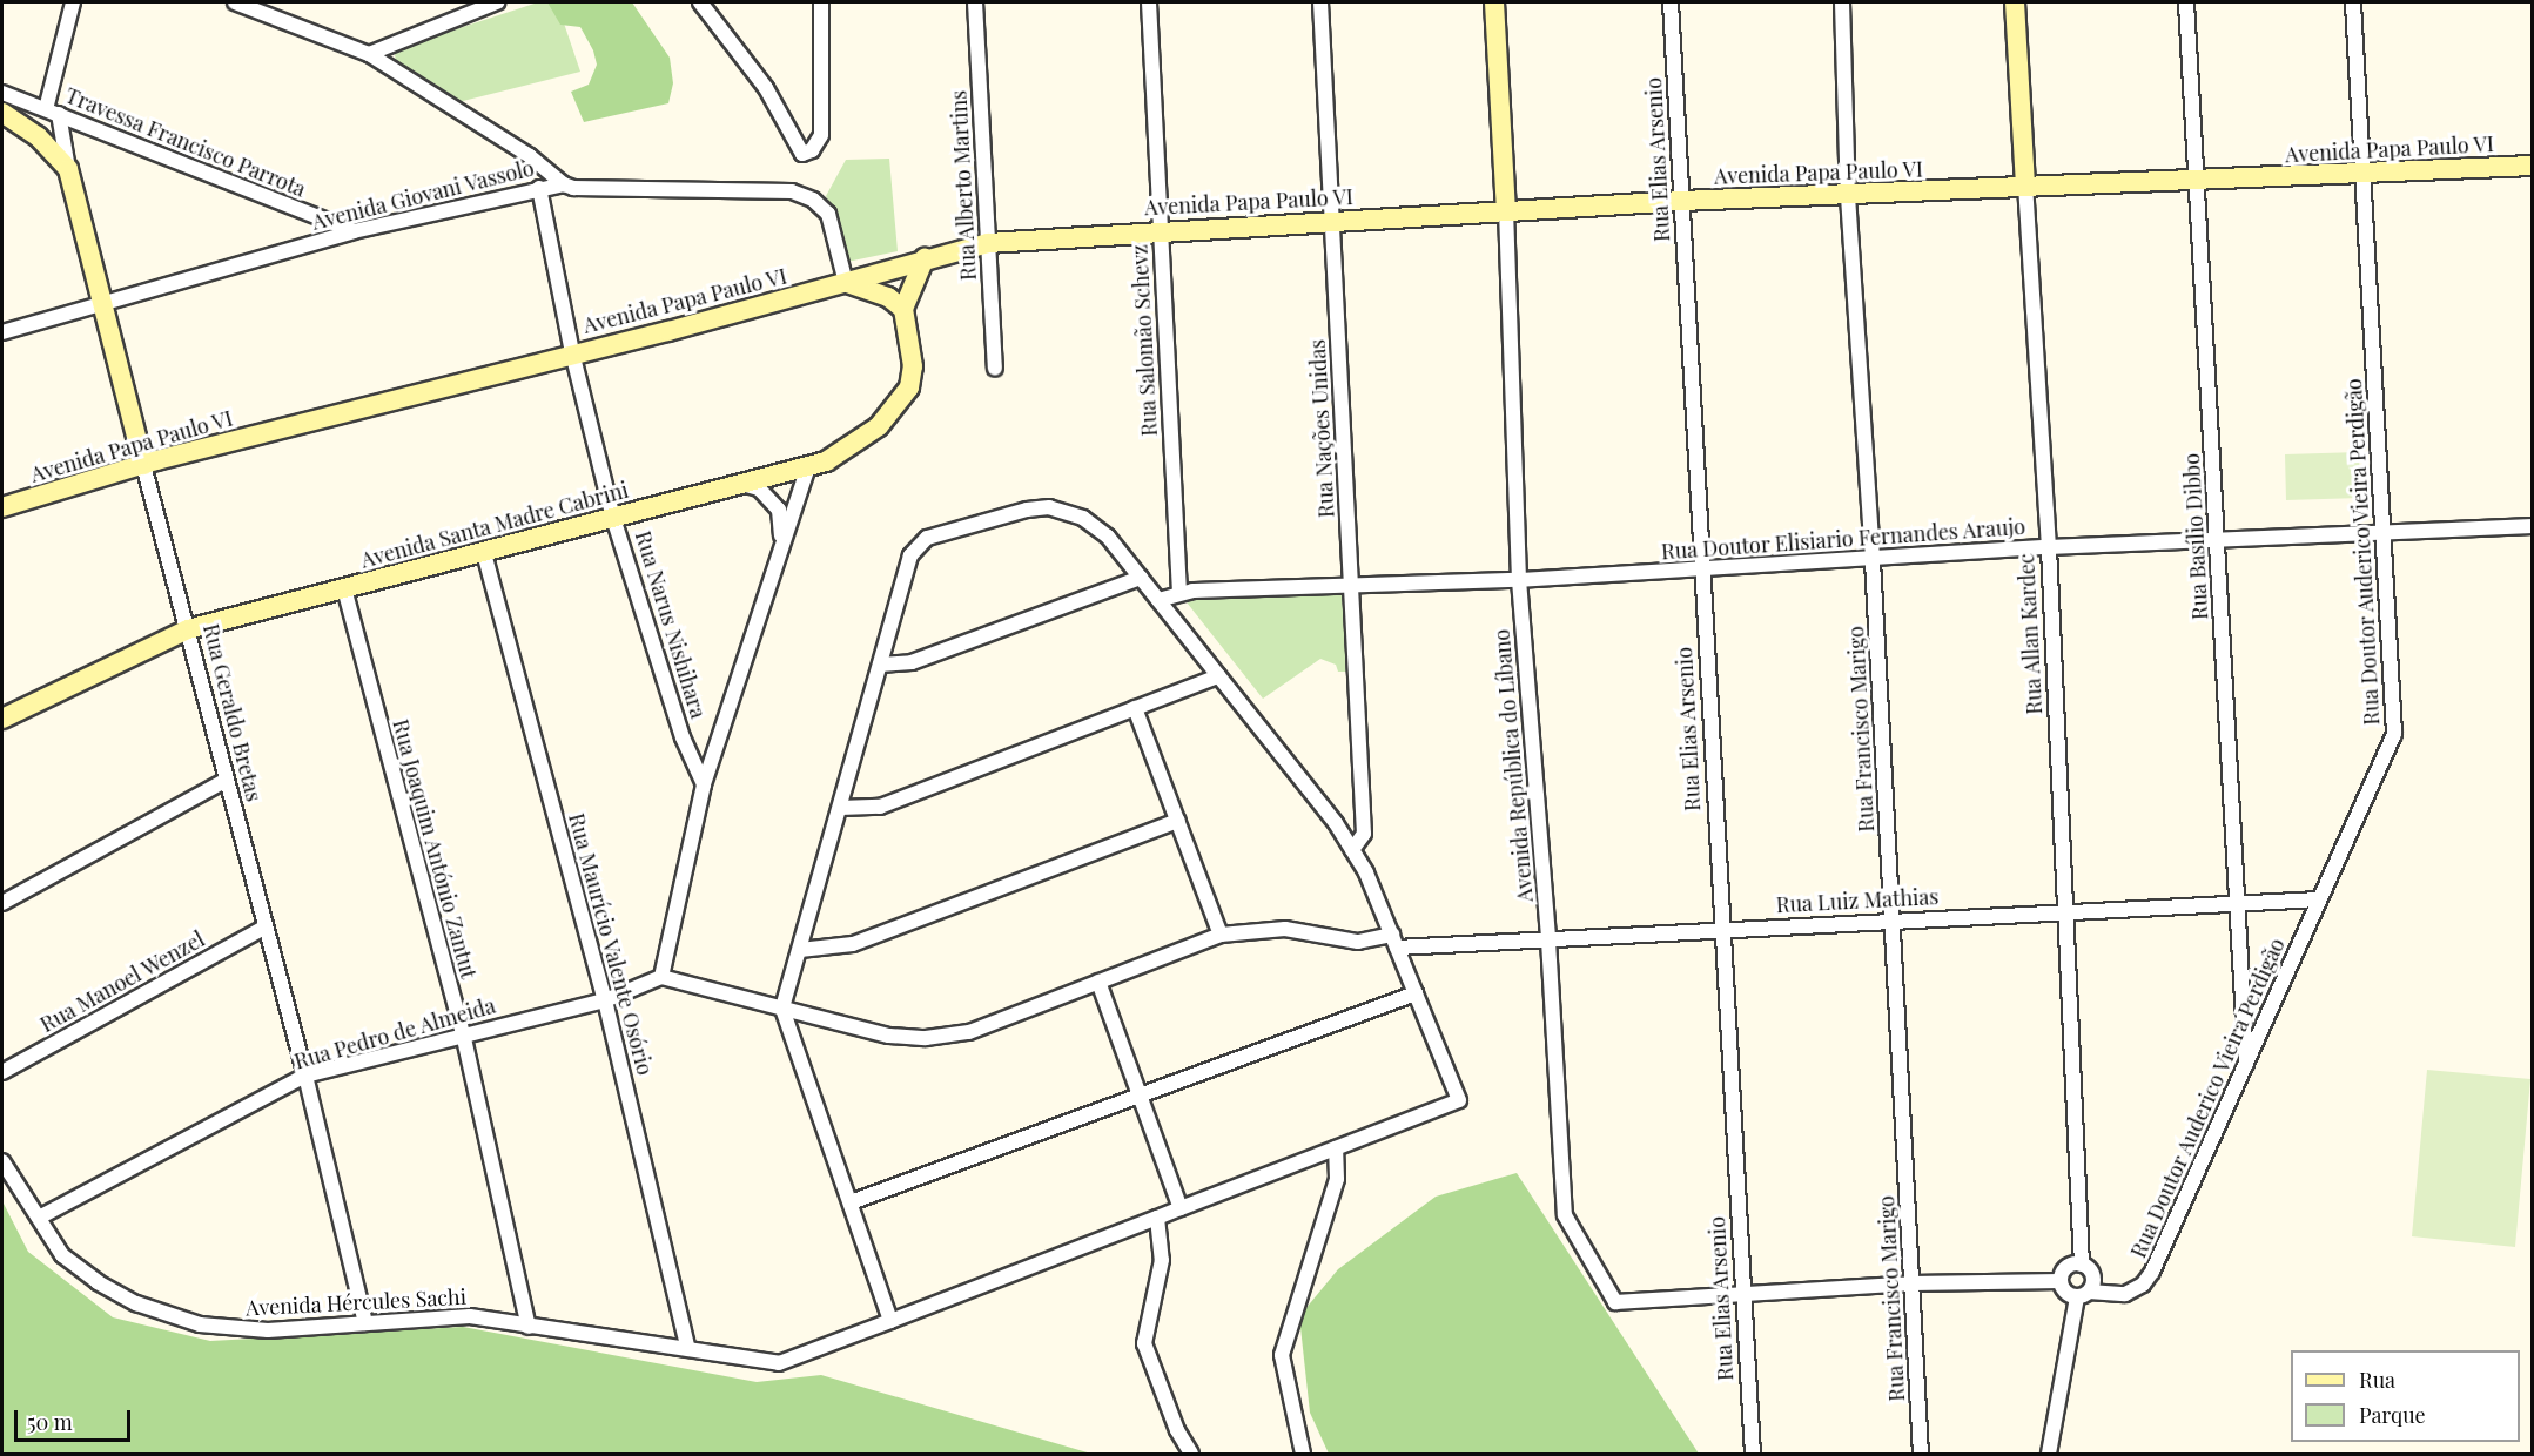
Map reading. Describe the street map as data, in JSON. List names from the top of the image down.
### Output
{
  "streets": {
    "main road": [
      "Avenida Papa Paulo VI",
      "Avenida Santa Madre Cabrini",
      "Rua Allan Kardec",
      "Rua Geraldo Bretas"
    ],
    "street": [
      "Travessa Francisco Parrota",
      "Rua Elias Arsenio",
      "Rua Alberto Martins",
      "Avenida Giovani Vassolo",
      "Rua Salomão Schevz",
      "Rua Nações Unidas",
      "Rua Basílio Dibbo",
      "Rua Doutor Elisiario Fernandes Araujo",
      "Rua Doutor Auderico Vieira Perdigão",
      "Rua Narus Nishihara",
      "Rua Francisco Marigo",
      "Avenida República do Líbano",
      "Rua Joaquim António Zantut",
      "Rua Luiz Mathias",
      "Rua Maurício Valente Osório",
      "Rua Manoel Wenzel",
      "Rua Pedro de Almeida",
      "Avenida Hércules Sachi"
    ]
  },
  "crossings": [
    ["Travessa Francisco Parrota", "Avenida Giovani Vassolo"],
    ["Travessa Francisco Parrota", "Rua Geraldo Bretas"],
    ["Avenida Papa Paulo VI", "Rua Elias Arsenio"],
    ["Avenida Papa Paulo VI", "Rua Alberto Martins"],
    ["Avenida Papa Paulo VI", "Avenida Giovani Vassolo"],
    ["Avenida Papa Paulo VI", "Rua Salomão Schevz"],
    ["Avenida Papa Paulo VI", "Rua Nações Unidas"],
    ["Avenida Papa Paulo VI", "Rua Basílio Dibbo"],
    ["Avenida Papa Paulo VI", "Rua Doutor Auderico Vieira Perdigão"],
    ["Avenida Papa Paulo VI", "Rua Narus Nishihara"],
    ["Avenida Papa Paulo VI", "Rua Allan Kardec"],
    ["Avenida Papa Paulo VI", "Rua Geraldo Bretas"],
    ["Avenida Papa Paulo VI", "Rua Francisco Marigo"],
    ["Avenida Papa Paulo VI", "Avenida República do Líbano"],
    ["Rua Elias Arsenio", "Rua Doutor Elisiario Fernandes Araujo"],
    ["Rua Elias Arsenio", "Avenida República do Líbano"],
    ["Rua Elias Arsenio", "Rua Luiz Mathias"],
    ["Avenida Giovani Vassolo", "Rua Narus Nishihara"],
    ["Avenida Giovani Vassolo", "Rua Geraldo Bretas"],
    ["Rua Salomão Schevz", "Rua Doutor Elisiario Fernandes Araujo"],
    ["Rua Nações Unidas", "Rua Doutor Elisiario Fernandes Araujo"],
    ["Avenida Santa Madre Cabrini", "Rua Narus Nishihara"],
    ["Avenida Santa Madre Cabrini", "Rua Geraldo Bretas"],
    ["Avenida Santa Madre Cabrini", "Rua Joaquim António Zantut"],
    ["Avenida Santa Madre Cabrini", "Rua Maurício Valente Osório"],
    ["Rua Basílio Dibbo", "Rua Doutor Elisiario Fernandes Araujo"],
    ["Rua Basílio Dibbo", "Rua Doutor Auderico Vieira Perdigão"],
    ["Rua Basílio Dibbo", "Rua Luiz Mathias"],
    ["Rua Doutor Elisiario Fernandes Araujo", "Rua Doutor Auderico Vieira Perdigão"],
    ["Rua Doutor Elisiario Fernandes Araujo", "Rua Allan Kardec"],
    ["Rua Doutor Elisiario Fernandes Araujo", "Rua Francisco Marigo"],
    ["Rua Doutor Elisiario Fernandes Araujo", "Avenida República do Líbano"],
    ["Rua Doutor Auderico Vieira Perdigão", "Rua Allan Kardec"],
    ["Rua Doutor Auderico Vieira Perdigão", "Rua Luiz Mathias"],
    ["Rua Allan Kardec", "Rua Luiz Mathias"],
    ["Rua Geraldo Bretas", "Rua Manoel Wenzel"],
    ["Rua Geraldo Bretas", "Rua Pedro de Almeida"],
    ["Rua Geraldo Bretas", "Avenida Hércules Sachi"],
    ["Rua Francisco Marigo", "Rua Luiz Mathias"],
    ["Avenida República do Líbano", "Rua Luiz Mathias"],
    ["Rua Joaquim António Zantut", "Rua Pedro de Almeida"],
    ["Rua Joaquim António Zantut", "Avenida Hércules Sachi"],
    ["Rua Maurício Valente Osório", "Rua Pedro de Almeida"],
    ["Rua Maurício Valente Osório", "Avenida Hércules Sachi"],
    ["Rua Pedro de Almeida", "Avenida Hércules Sachi"]
  ],
  "legend": ["Rua", "Parque"],
  "scale_bar": "50 m"
}
